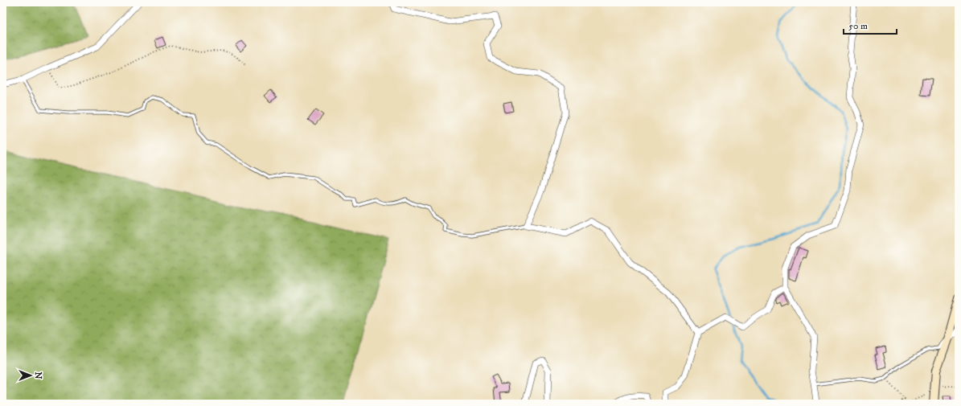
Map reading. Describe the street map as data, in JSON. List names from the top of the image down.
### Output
{
  "scale_bar": "50 m",
  "north": "right"
}
